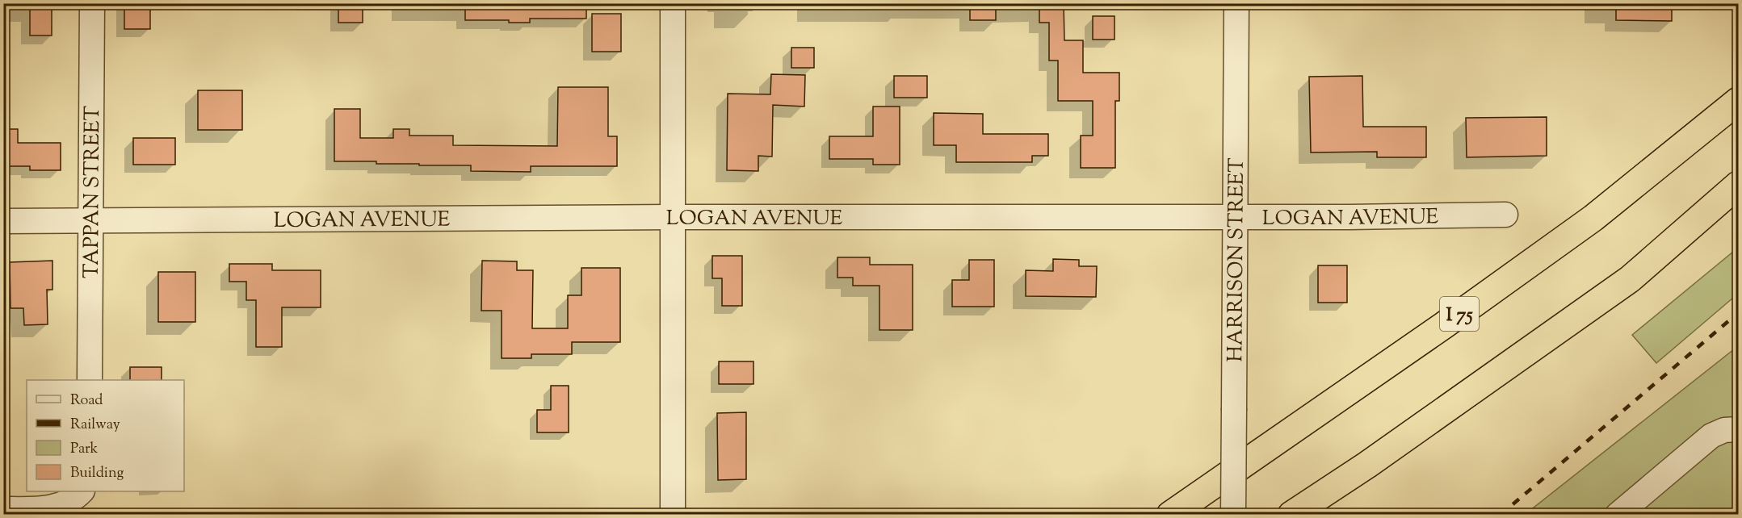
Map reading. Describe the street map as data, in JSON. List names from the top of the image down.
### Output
{
  "streets": {
    "highway": ["I 75"],
    "street": ["TAPPAN STREET", "LOGAN AVENUE", "HARRISON STREET"]
  },
  "crossings": [
    ["TAPPAN STREET", "LOGAN AVENUE"],
    ["LOGAN AVENUE", "HARRISON STREET"]
  ],
  "legend": [
    "Road",
    "Railway",
    "Park",
    "Building"
  ]
}
